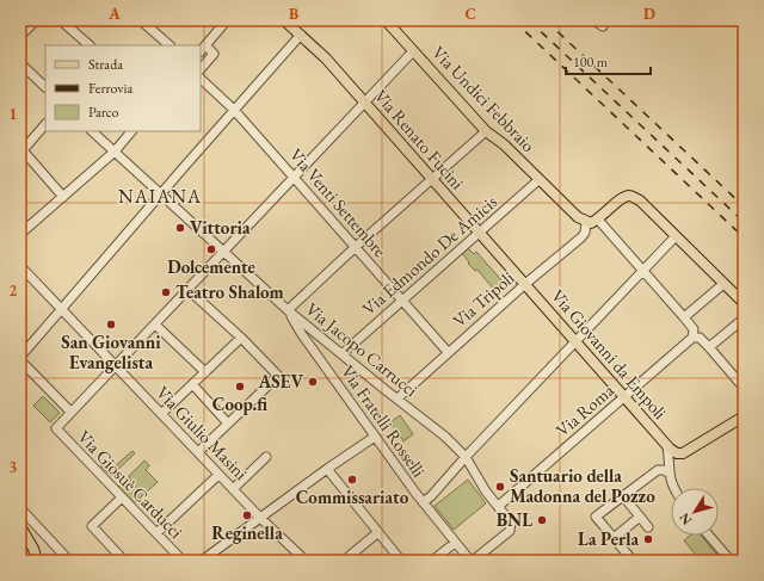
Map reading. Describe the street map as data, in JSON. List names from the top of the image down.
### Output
{
  "streets": {
    "main road": ["Via Undici Febbraio", "Via Renato Fucini", "Via Giovanni da Empoli"],
    "street": [
      "Via Venti Settembre",
      "Via Edmondo De Amicis",
      "Via Tripoli",
      "Via Jacopo Carrucci",
      "Via Roma",
      "Via Fratelli Rosselli",
      "Via Giulio Masini",
      "Via Giosuè Carducci"
    ]
  },
  "crossings": [
    ["Via Undici Febbraio", "Via Edmondo De Amicis"],
    ["Via Undici Febbraio", "Via Tripoli"],
    ["Via Renato Fucini", "Via Edmondo De Amicis"],
    ["Via Renato Fucini", "Via Tripoli"],
    ["Via Renato Fucini", "Via Giovanni da Empoli"],
    ["Via Venti Settembre", "Via Edmondo De Amicis"],
    ["Via Venti Settembre", "Via Tripoli"],
    ["Via Edmondo De Amicis", "Via Jacopo Carrucci"],
    ["Via Tripoli", "Via Jacopo Carrucci"],
    ["Via Tripoli", "Via Giovanni da Empoli"],
    ["Via Jacopo Carrucci", "Via Fratelli Rosselli"],
    ["Via Giovanni da Empoli", "Via Roma"]
  ],
  "districts": ["NAIANA"],
  "places": [
    "Vittoria",
    "Dolcemente",
    "Teatro Shalom",
    "San Giovanni Evangelista",
    "ASEV",
    "Coop.fi",
    "Commissariato",
    "Santuario della Madonna del Pozzo",
    "Reginella",
    "BNL",
    "La Perla"
  ],
  "legend": ["Strada", "Ferrovia", "Parco"],
  "scale_bar": "100 m",
  "north": "bottom left",
  "grid": {
    "columns": [
      "A",
      "B",
      "C",
      "D"
    ],
    "rows": ["1", "2", "3"]
  }
}
